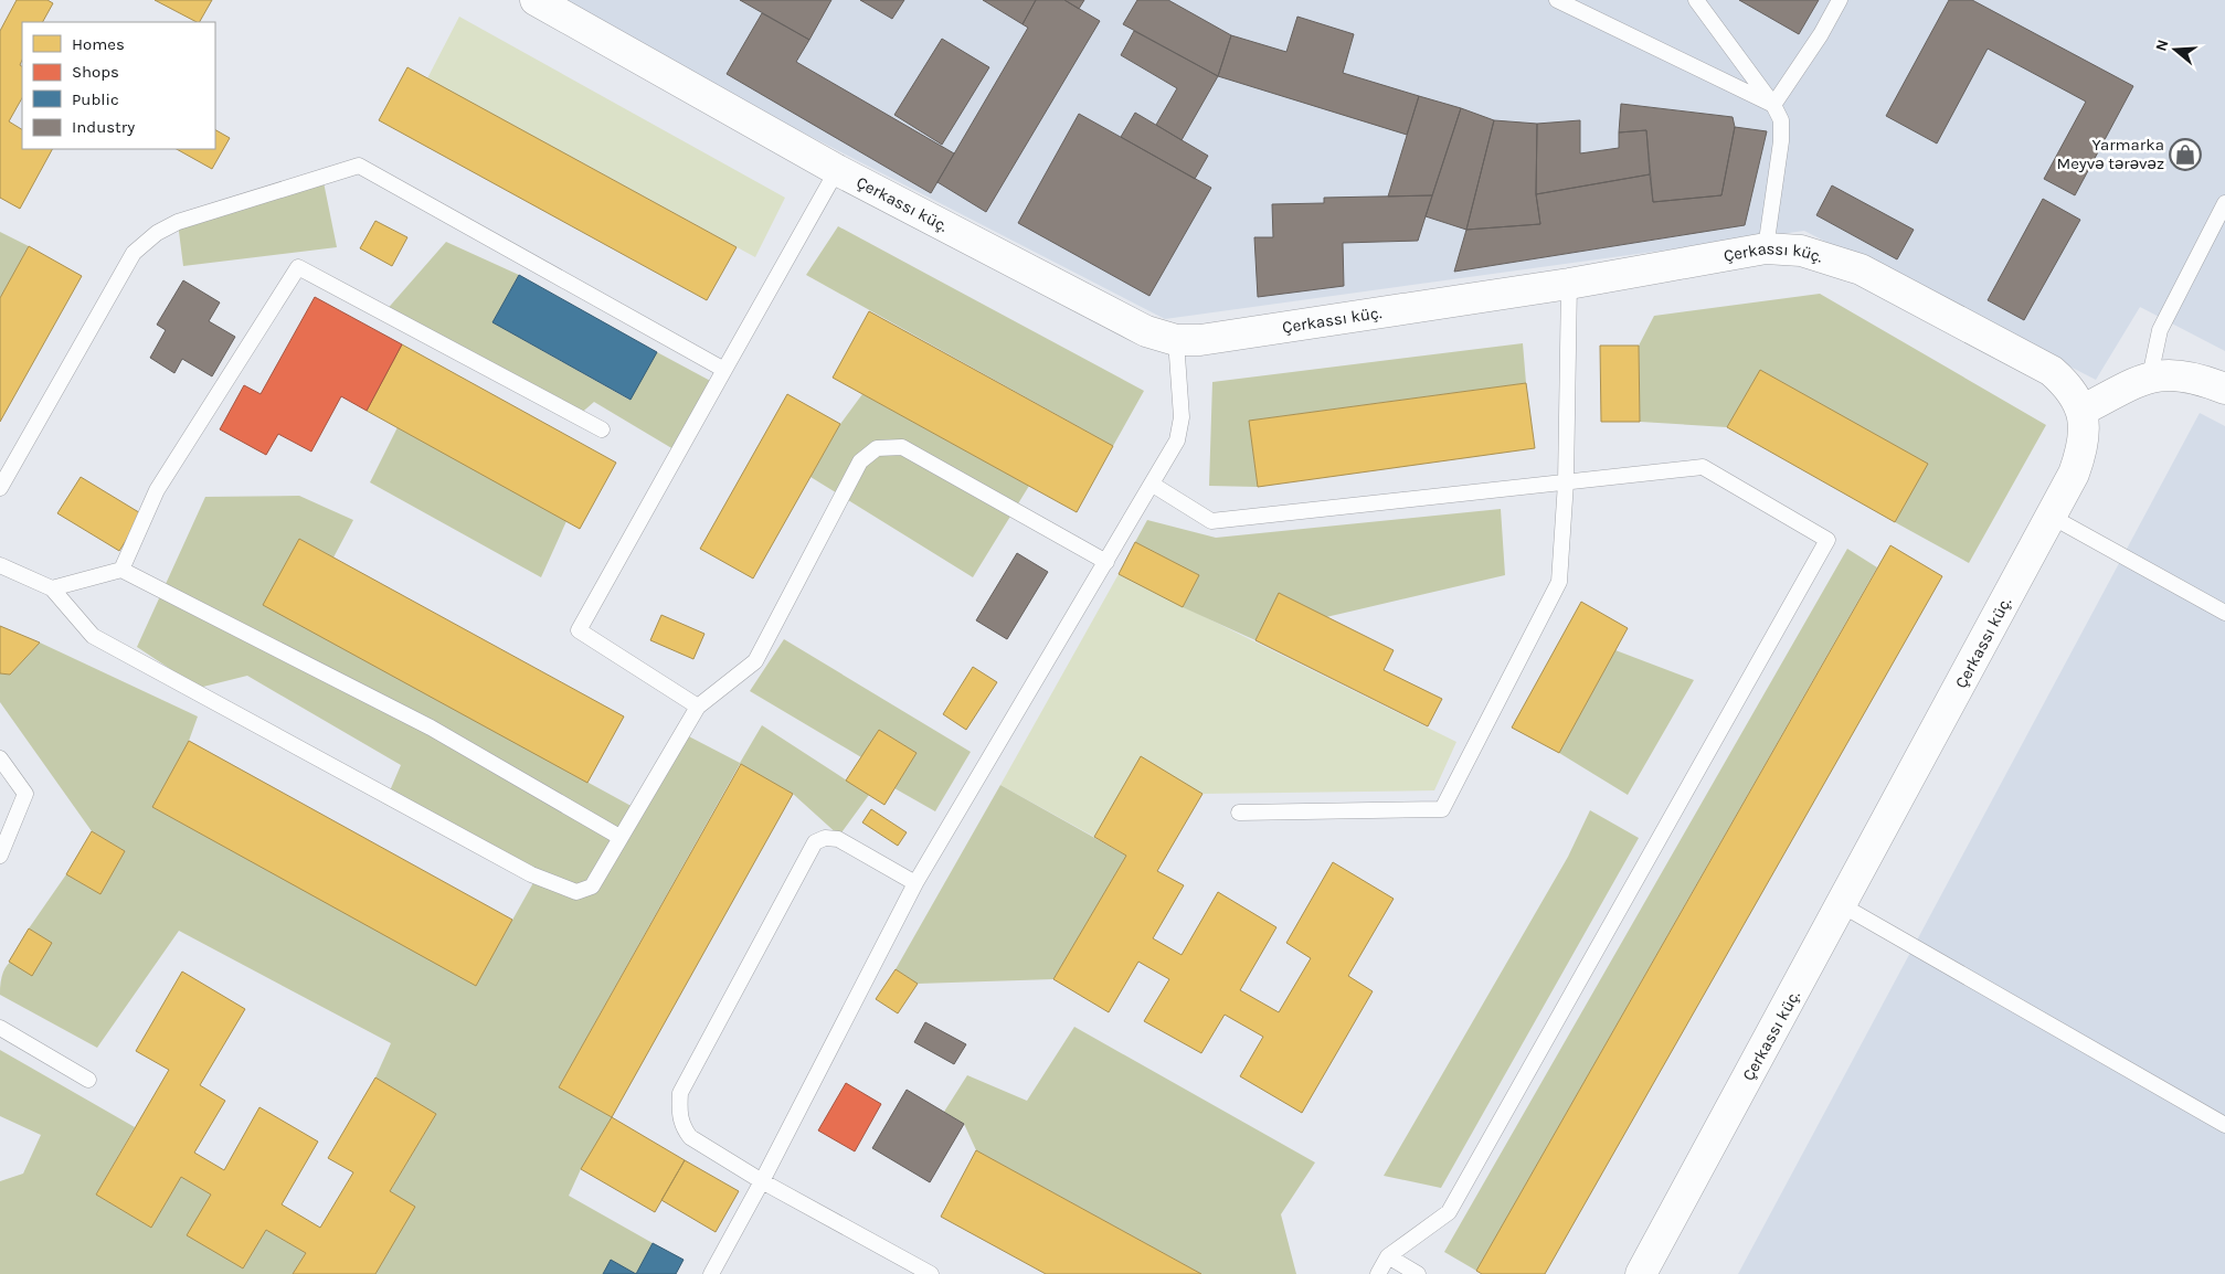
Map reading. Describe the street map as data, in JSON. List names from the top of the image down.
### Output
{
  "streets": {
    "street": ["Çerkassı küç."]
  },
  "places": {
    "shop": ["Yarmarka Meyvә tәrәvәz"]
  },
  "legend": [
    "Homes",
    "Shops",
    "Public",
    "Industry"
  ],
  "north": "left"
}
